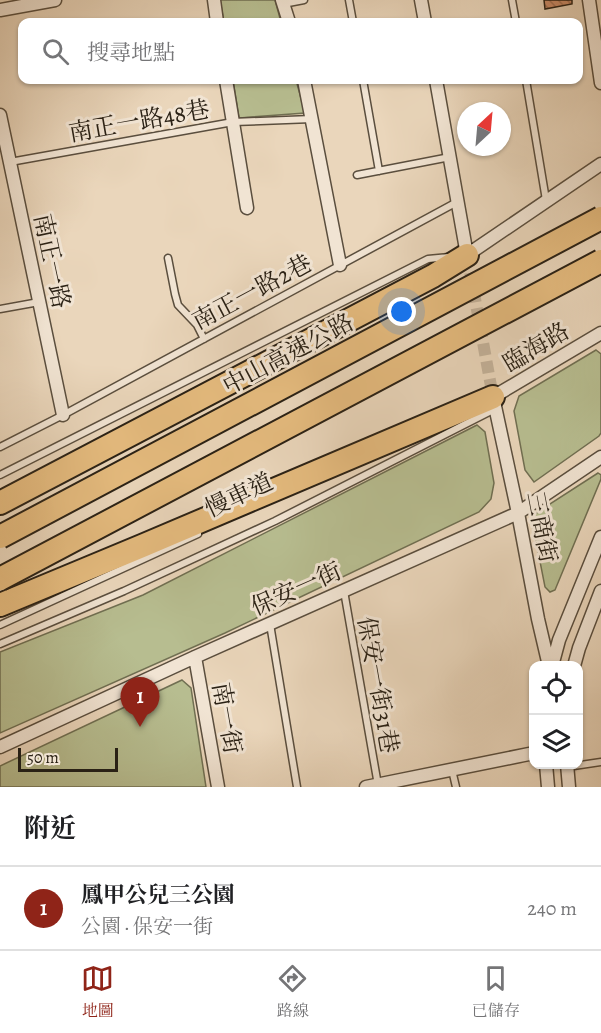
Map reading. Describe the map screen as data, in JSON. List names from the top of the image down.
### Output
{
  "streets": {
    "highway": ["中山高速公路"],
    "street": [
      "南正一路",
      "臨海路",
      "三商街",
      "保安一街",
      "南一街"
    ],
    "lane": [
      "南正一路48巷",
      "南正一路2巷",
      "慢車道",
      "保安一街31巷"
    ]
  },
  "crossings": [
    ["南正一路48巷", "南正一路"],
    ["南正一路", "南正一路2巷"],
    ["臨海路", "慢車道"],
    ["臨海路", "三商街"],
    ["慢車道", "三商街"],
    ["三商街", "保安一街"],
    ["保安一街", "保安一街31巷"],
    ["保安一街", "南一街"]
  ],
  "scale_bar": "50 m",
  "north": "top right",
  "page": {
    "search": "搜尋地點",
    "pins": "1",
    "scale": "50 m",
    "heading": "附近",
    "list": [
      {
        "mark": "1",
        "name": "鳳甲公兒三公園",
        "note": "公園 · 保安一街",
        "value": "240 m"
      }
    ],
    "nav": ["地圖", "路線", "已儲存"]
  }
}
